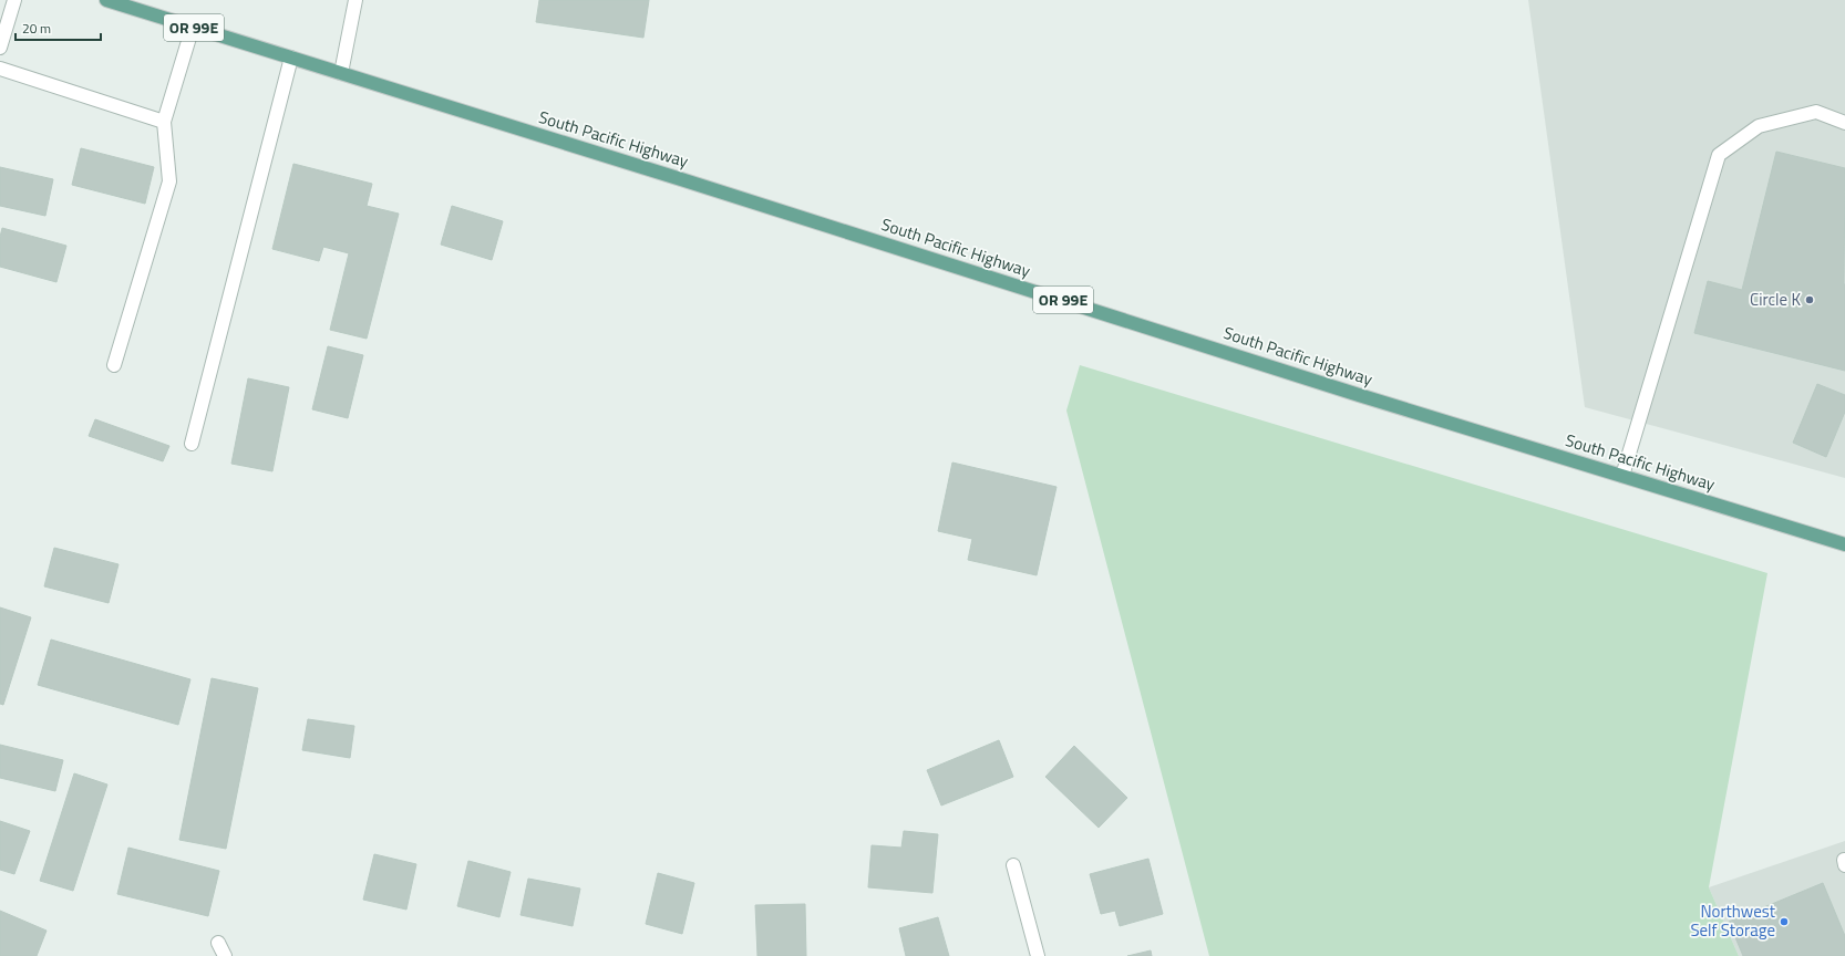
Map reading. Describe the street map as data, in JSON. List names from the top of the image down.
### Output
{
  "streets": {
    "main road": ["OR 99E", "South Pacific Highway"]
  },
  "places": ["Circle K", "Northwest Self Storage"],
  "scale_bar": "20 m"
}
